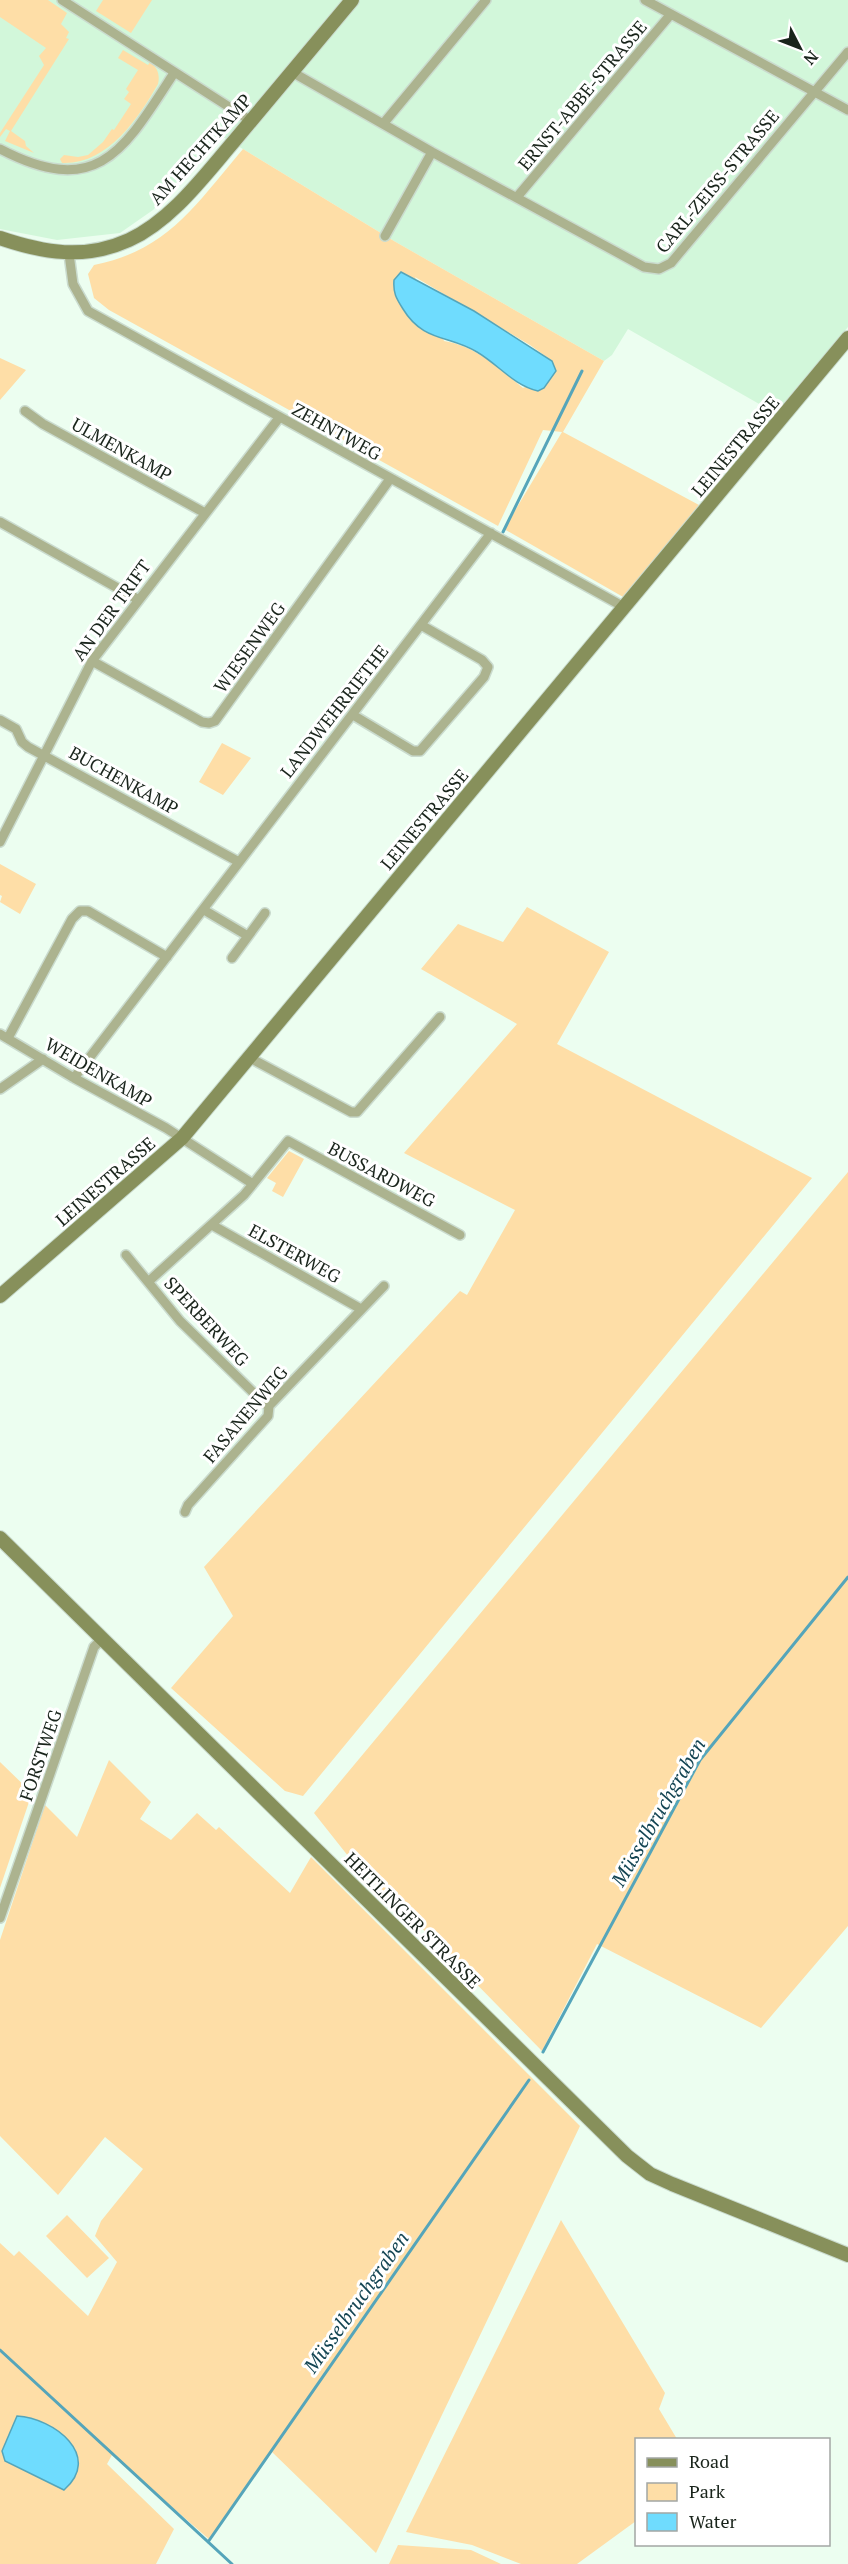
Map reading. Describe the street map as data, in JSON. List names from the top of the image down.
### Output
{
  "streets": {
    "street": [
      "ERNST-ABBE-STRASSE",
      "AM HECHTKAMP",
      "CARL-ZEISS-STRASSE",
      "ZEHNTWEG",
      "LEINESTRASSE",
      "ULMENKAMP",
      "AN DER TRIFT",
      "WIESENWEG",
      "LANDWEHRRIETHE",
      "BUCHENKAMP",
      "WEIDENKAMP",
      "BUSSARDWEG",
      "ELSTERWEG",
      "SPERBERWEG",
      "FASANENWEG",
      "FORSTWEG",
      "HEITLINGER STRASSE"
    ]
  },
  "crossings": [
    ["ERNST-ABBE-STRASSE", "CARL-ZEISS-STRASSE"],
    ["AM HECHTKAMP", "CARL-ZEISS-STRASSE"],
    ["AM HECHTKAMP", "ZEHNTWEG"],
    ["ZEHNTWEG", "LEINESTRASSE"],
    ["ZEHNTWEG", "AN DER TRIFT"],
    ["ZEHNTWEG", "WIESENWEG"],
    ["ZEHNTWEG", "LANDWEHRRIETHE"],
    ["LEINESTRASSE", "WEIDENKAMP"],
    ["ULMENKAMP", "AN DER TRIFT"],
    ["AN DER TRIFT", "WIESENWEG"],
    ["AN DER TRIFT", "BUCHENKAMP"],
    ["LANDWEHRRIETHE", "BUCHENKAMP"],
    ["LANDWEHRRIETHE", "WEIDENKAMP"],
    ["WEIDENKAMP", "BUSSARDWEG"],
    ["ELSTERWEG", "FASANENWEG"],
    ["SPERBERWEG", "FASANENWEG"],
    ["FORSTWEG", "HEITLINGER STRASSE"]
  ],
  "water": ["Müsselbruchgraben"],
  "legend": ["Road", "Park", "Water"],
  "north": "bottom right"
}
